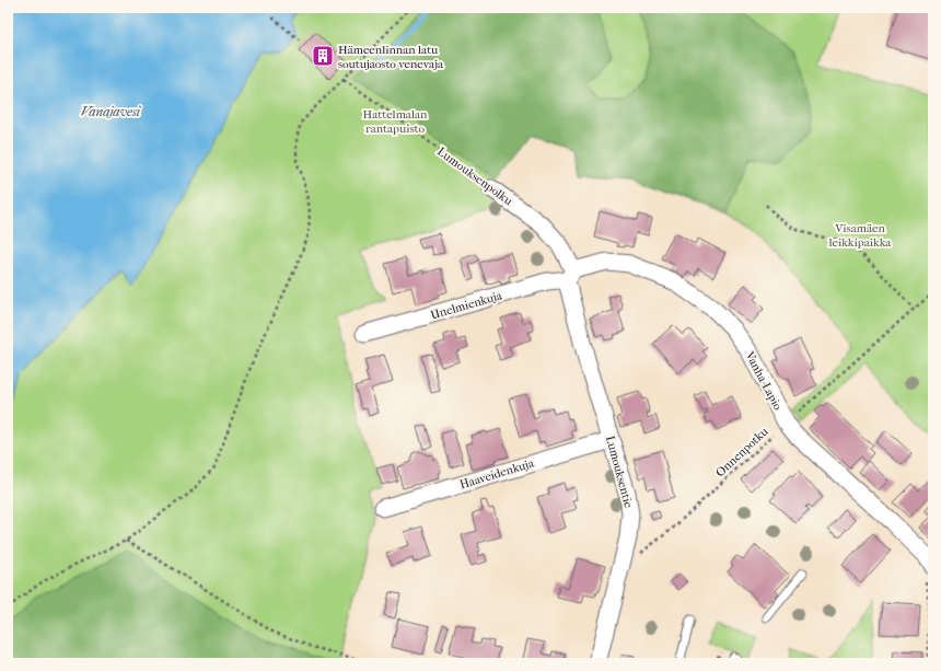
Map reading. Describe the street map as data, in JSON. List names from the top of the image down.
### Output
{
  "streets": {
    "street": [
      "Lumouksenpolku",
      "Unelmienkuja",
      "Vanha-Lapio",
      "Lumouksentie",
      "Haaveidenkuja"
    ],
    "path": ["Onnenpotku"]
  },
  "crossings": [
    ["Lumouksenpolku", "Unelmienkuja"],
    ["Lumouksenpolku", "Vanha-Lapio"],
    ["Lumouksenpolku", "Lumouksentie"],
    ["Unelmienkuja", "Vanha-Lapio"],
    ["Unelmienkuja", "Lumouksentie"],
    ["Vanha-Lapio", "Onnenpotku"],
    ["Vanha-Lapio", "Lumouksentie"],
    ["Onnenpotku", "Lumouksentie"],
    ["Lumouksentie", "Haaveidenkuja"]
  ],
  "water": ["Vanajavesi"],
  "parks": ["Hattelmalan rantapuisto", "Visamäen leikkipaikka"],
  "places": {
    "building": ["Hämeenlinnan latu soutujaosto venevaja"]
  }
}
